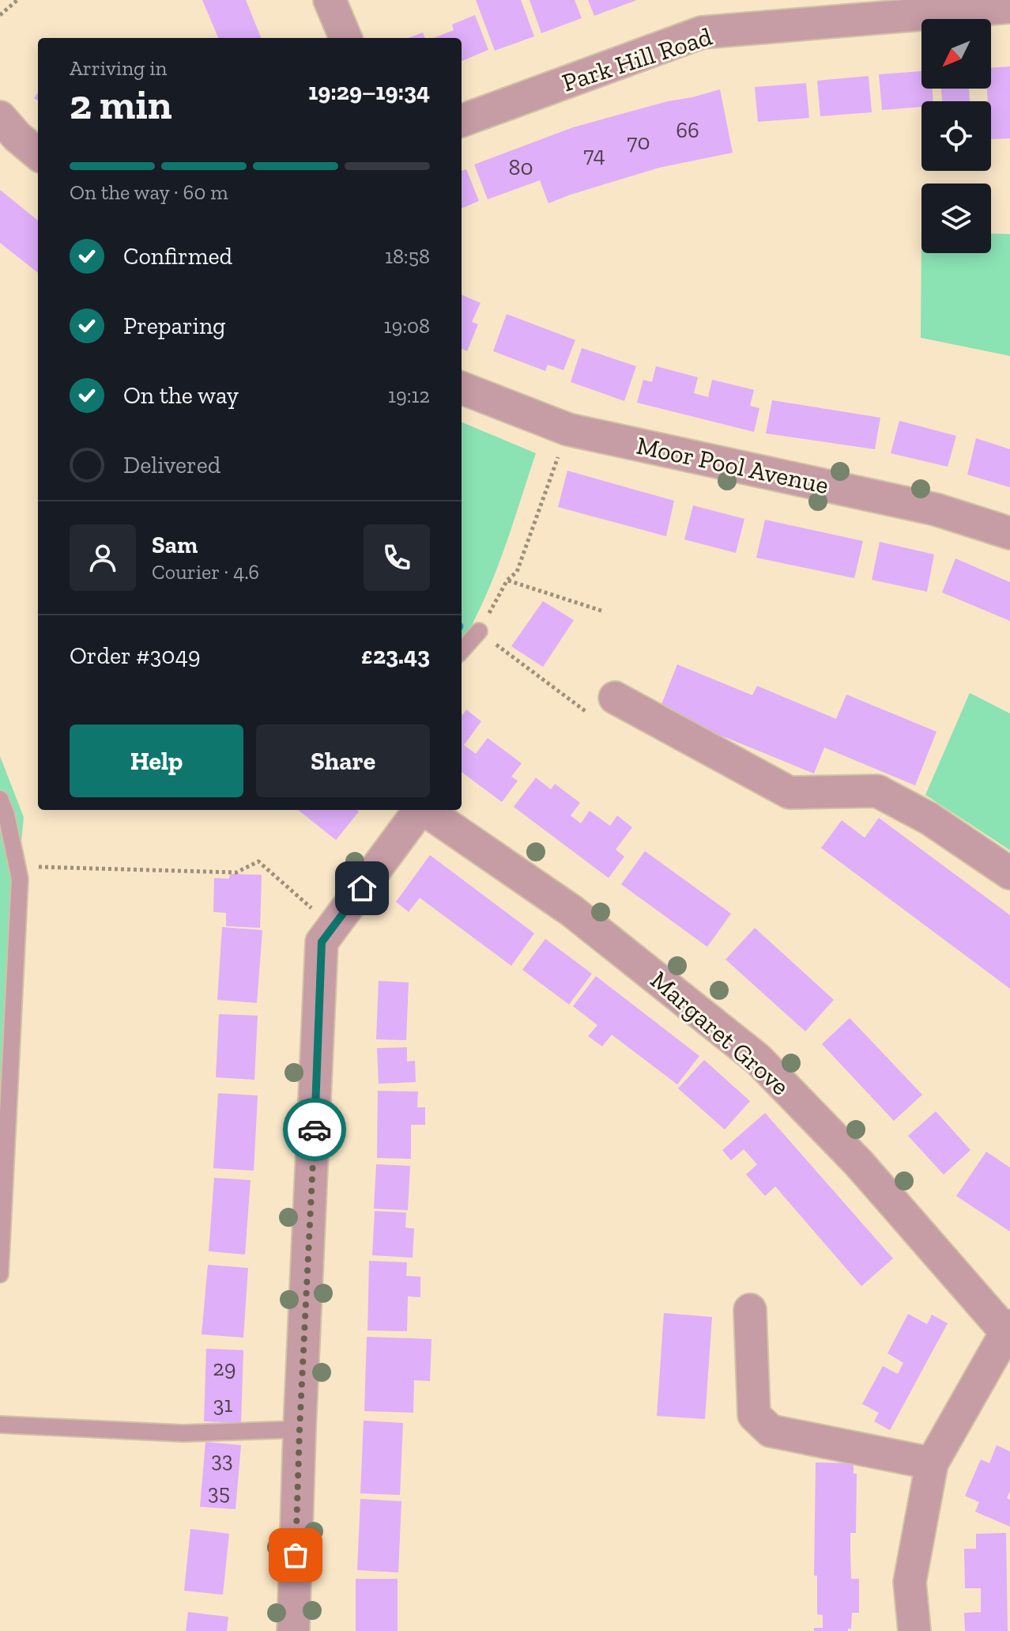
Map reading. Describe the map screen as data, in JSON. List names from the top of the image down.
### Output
{
  "streets": {
    "street": ["Park Hill Road", "Moor Pool Avenue", "Margaret Grove"]
  },
  "house_numbers": [
    "66",
    "70",
    "74",
    "80",
    "29",
    "31",
    "33",
    "35"
  ],
  "north": "bottom left",
  "page": {
    "heading": ["2 min", "Arriving in", "19:29–19:34"],
    "panel": [
      "Sam",
      "Courier · 4.6",
      "Order #3049",
      "£23.43"
    ],
    "bar": "On the way · 60 m",
    "list": [
      ["Confirmed", "18:58"],
      ["Preparing", "19:08"],
      ["On the way", "19:12"],
      "Delivered"
    ],
    "buttons": ["Help", "Share"]
  }
}
